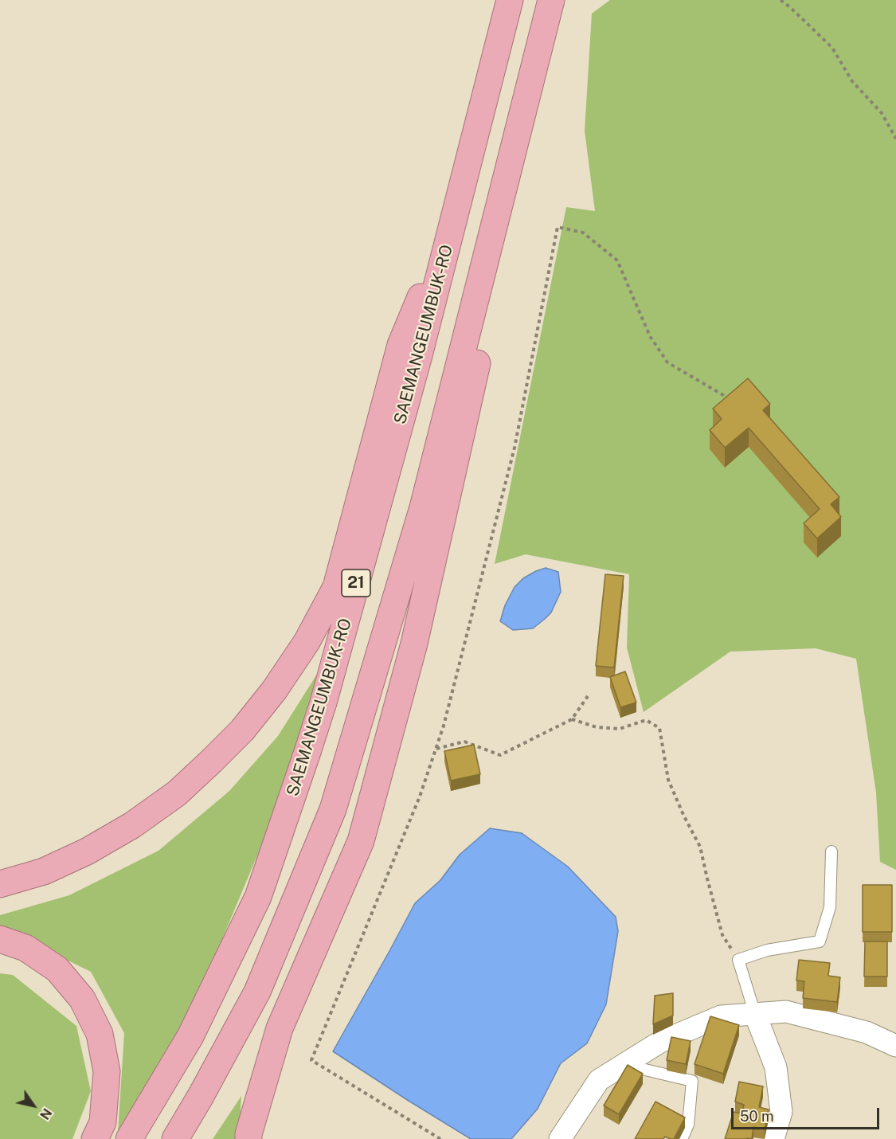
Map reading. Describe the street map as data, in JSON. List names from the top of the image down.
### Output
{
  "streets": {
    "highway": ["SAEMANGEUMBUK-RO", "21"]
  },
  "scale_bar": "50 m",
  "north": "bottom right"
}
